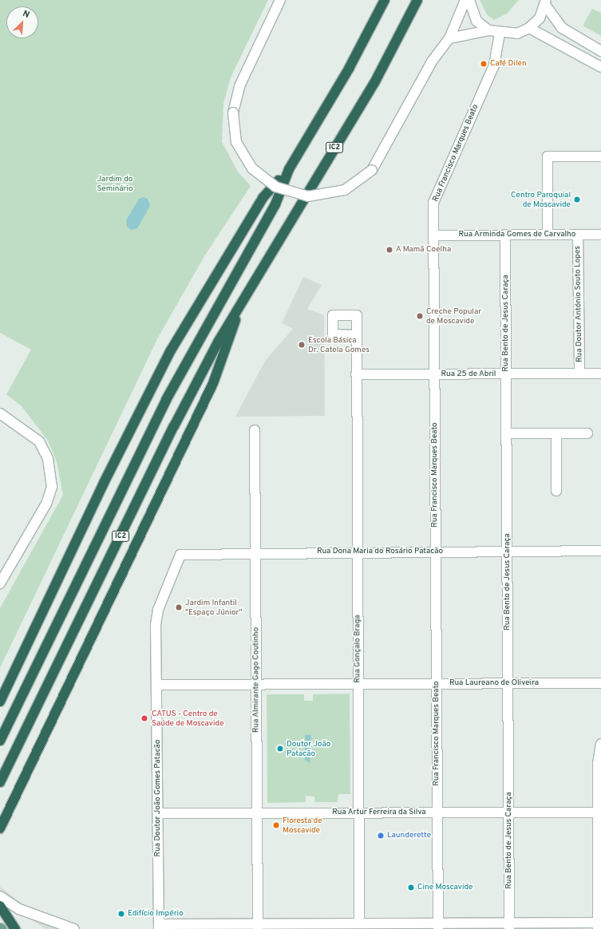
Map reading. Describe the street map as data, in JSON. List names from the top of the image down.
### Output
{
  "streets": {
    "highway": ["IC2"],
    "street": [
      "Rua Francisco Marques Beato",
      "Rua Arminda Gomes de Carvalho",
      "Rua Doutor António Souto Lopes",
      "Rua Bento de Jesus Caraça",
      "Rua 25 de Abril",
      "Rua Dona Maria do Rosário Patacão",
      "Rua Gonçalo Braga",
      "Rua Almirante Gago Coutinho",
      "Rua Laureano de Oliveira",
      "Rua Doutor João Gomes Patacão",
      "Rua Artur Ferreira da Silva"
    ]
  },
  "crossings": [
    ["Rua Francisco Marques Beato", "Rua Arminda Gomes de Carvalho"],
    ["Rua Francisco Marques Beato", "Rua 25 de Abril"],
    ["Rua Francisco Marques Beato", "Rua Dona Maria do Rosário Patacão"],
    ["Rua Francisco Marques Beato", "Rua Laureano de Oliveira"],
    ["Rua Francisco Marques Beato", "Rua Artur Ferreira da Silva"],
    ["Rua Arminda Gomes de Carvalho", "Rua Doutor António Souto Lopes"],
    ["Rua Arminda Gomes de Carvalho", "Rua Bento de Jesus Caraça"],
    ["Rua Doutor António Souto Lopes", "Rua 25 de Abril"],
    ["Rua Bento de Jesus Caraça", "Rua 25 de Abril"],
    ["Rua Bento de Jesus Caraça", "Rua Dona Maria do Rosário Patacão"],
    ["Rua Bento de Jesus Caraça", "Rua Laureano de Oliveira"],
    ["Rua Bento de Jesus Caraça", "Rua Artur Ferreira da Silva"],
    ["Rua 25 de Abril", "Rua Gonçalo Braga"],
    ["Rua Dona Maria do Rosário Patacão", "Rua Gonçalo Braga"],
    ["Rua Dona Maria do Rosário Patacão", "Rua Almirante Gago Coutinho"],
    ["Rua Dona Maria do Rosário Patacão", "Rua Doutor João Gomes Patacão"],
    ["Rua Gonçalo Braga", "Rua Laureano de Oliveira"],
    ["Rua Gonçalo Braga", "Rua Artur Ferreira da Silva"],
    ["Rua Almirante Gago Coutinho", "Rua Laureano de Oliveira"],
    ["Rua Almirante Gago Coutinho", "Rua Artur Ferreira da Silva"],
    ["Rua Laureano de Oliveira", "Rua Doutor João Gomes Patacão"],
    ["Rua Doutor João Gomes Patacão", "Rua Artur Ferreira da Silva"]
  ],
  "parks": ["Jardim do Seminário"],
  "places": [
    "Café Dilen",
    "Centro Paroquial de Moscavide",
    "A Mamã Coelha",
    "Creche Popular de Moscavide",
    "Escola Básica Dr. Catela Gomes",
    "Jardim Infantil \"Espaço Júnior\"",
    "CATUS - Centro de Saúde de Moscavide",
    "Doutor João Patacão",
    "Floresta de Moscavide",
    "Launderette",
    "Cine Moscavide",
    "Edifício Império"
  ],
  "north": "top right"
}
